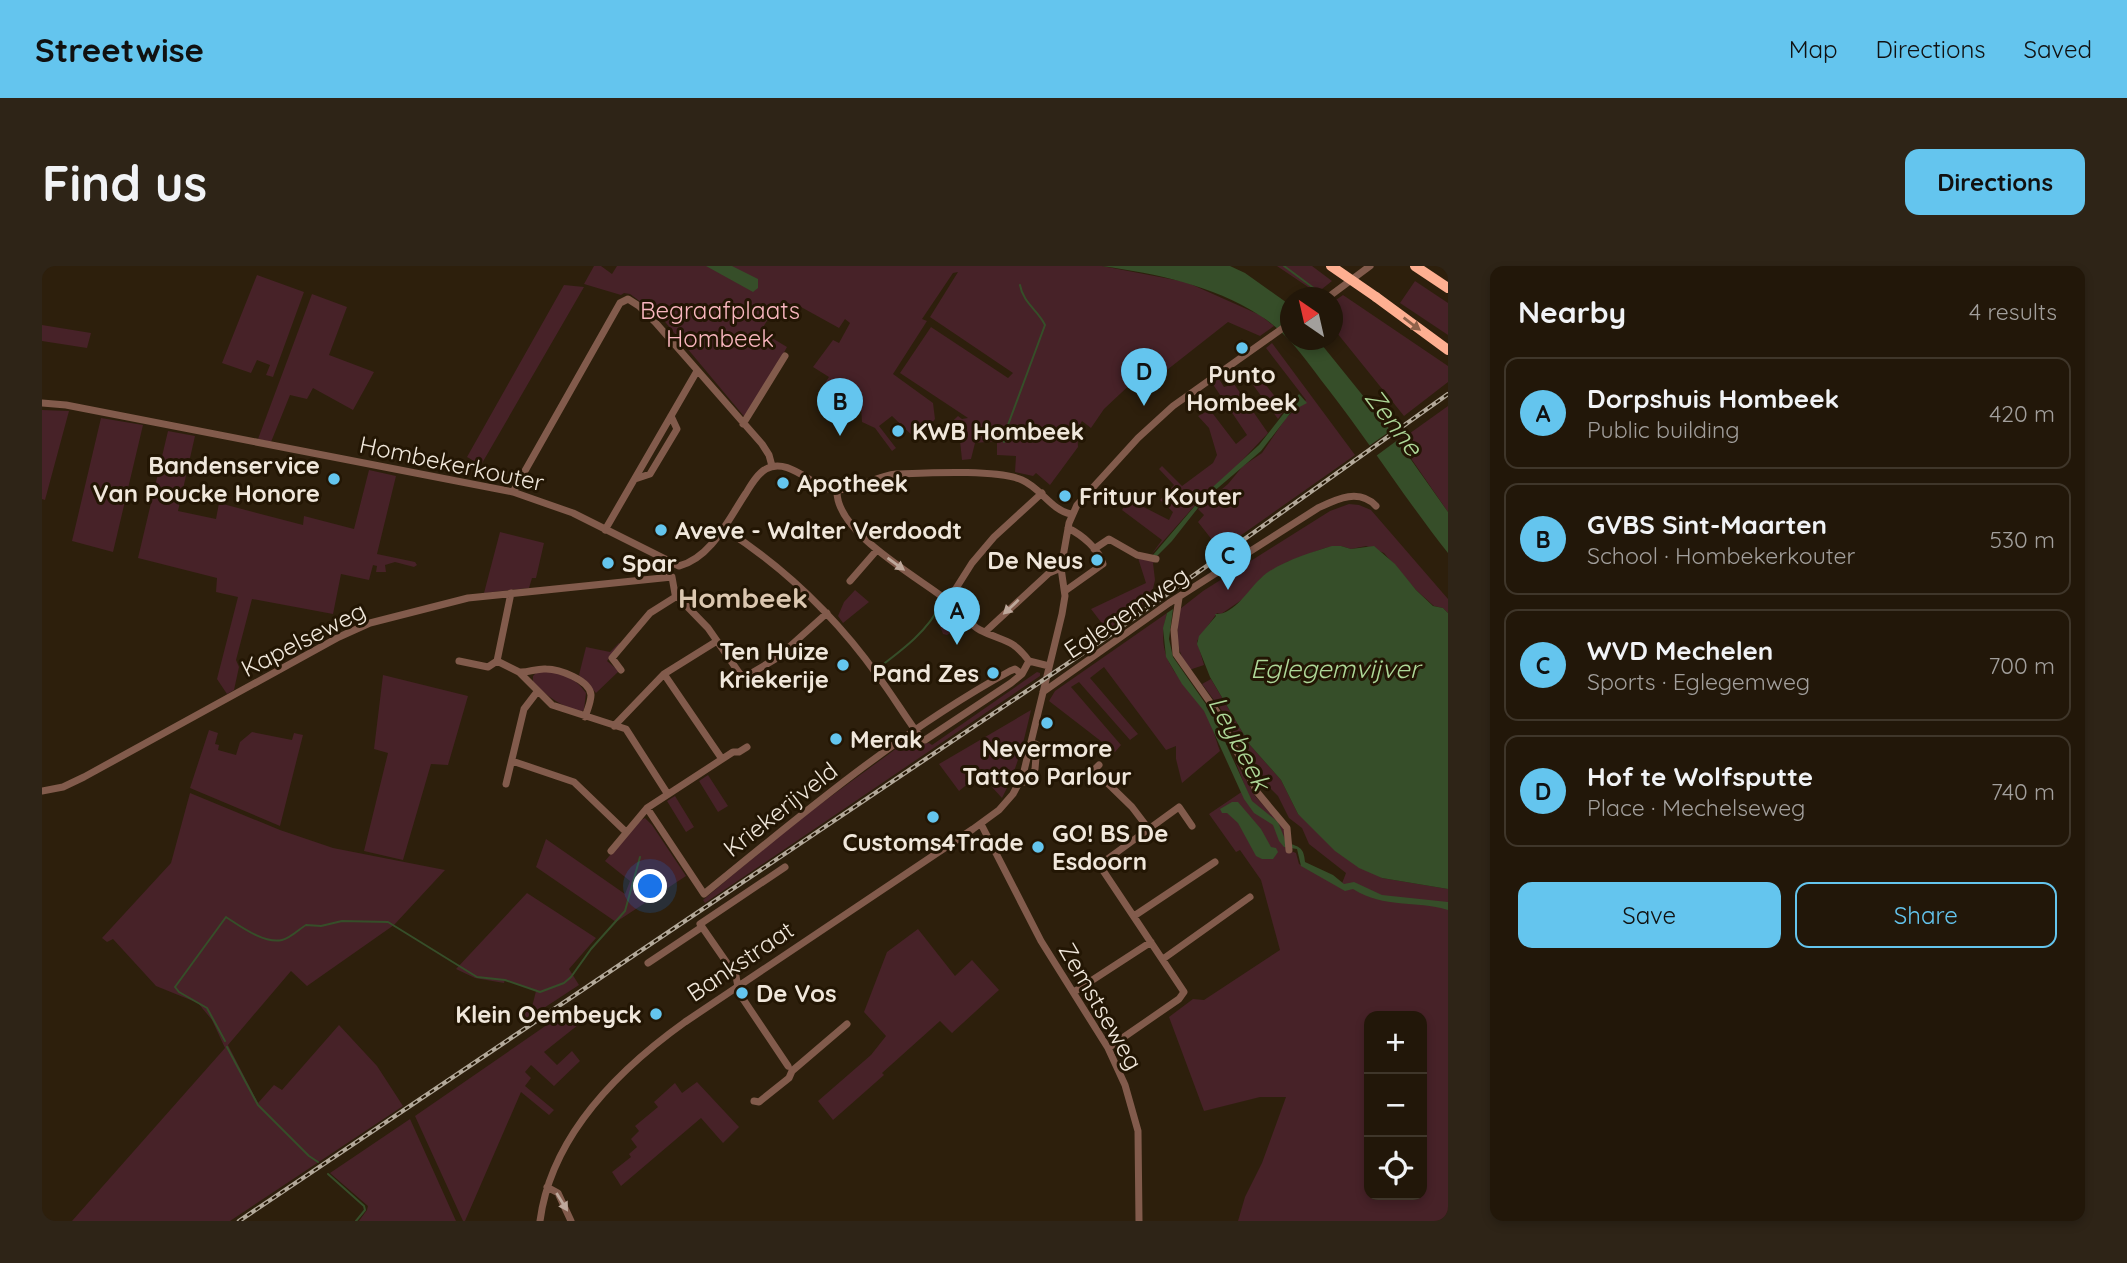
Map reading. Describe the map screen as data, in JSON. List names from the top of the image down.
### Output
{
  "streets": {
    "street": [
      "Hombekerkouter",
      "Eglegemweg",
      "Kapelseweg",
      "Kriekerijveld",
      "Bankstraat",
      "Zemstseweg"
    ]
  },
  "crossings": [
    ["Eglegemweg", "Bankstraat"],
    ["Bankstraat", "Zemstseweg"]
  ],
  "districts": ["Hombeek"],
  "water": ["Zenne", "Eglegemvijver", "Leybeek"],
  "parks": ["Begraafplaats Hombeek"],
  "places": [
    "Punto Hombeek",
    "KWB Hombeek",
    "Bandenservice Van Poucke Honore",
    "Apotheek",
    "Frituur Kouter",
    "Aveve - Walter Verdoodt",
    "De Neus",
    "Spar",
    "Ten Huize Kriekerije",
    "Pand Zes",
    "Nevermore Tattoo Parlour",
    "Merak",
    "Customs4Trade",
    "GO! BS De Esdoorn",
    "De Vos",
    "Klein Oembeyck"
  ],
  "north": "top left",
  "page": {
    "header": "Streetwise",
    "nav": ["Map", "Directions", "Saved"],
    "buttons": [
      "Directions",
      ["Save", "Share"]
    ],
    "title": "Find us",
    "heading": ["Nearby", "4 results"],
    "pins": [
      "D",
      "B",
      "C",
      "A"
    ],
    "list": [
      {
        "mark": "A",
        "name": "Dorpshuis Hombeek",
        "note": "Public building",
        "value": "420 m"
      },
      {
        "mark": "B",
        "name": "GVBS Sint-Maarten",
        "note": "School · Hombekerkouter",
        "value": "530 m"
      },
      {
        "mark": "C",
        "name": "WVD Mechelen",
        "note": "Sports · Eglegemweg",
        "value": "700 m"
      },
      {
        "mark": "D",
        "name": "Hof te Wolfsputte",
        "note": "Place · Mechelseweg",
        "value": "740 m"
      }
    ],
    "map_buttons": ["+", "−"]
  }
}
